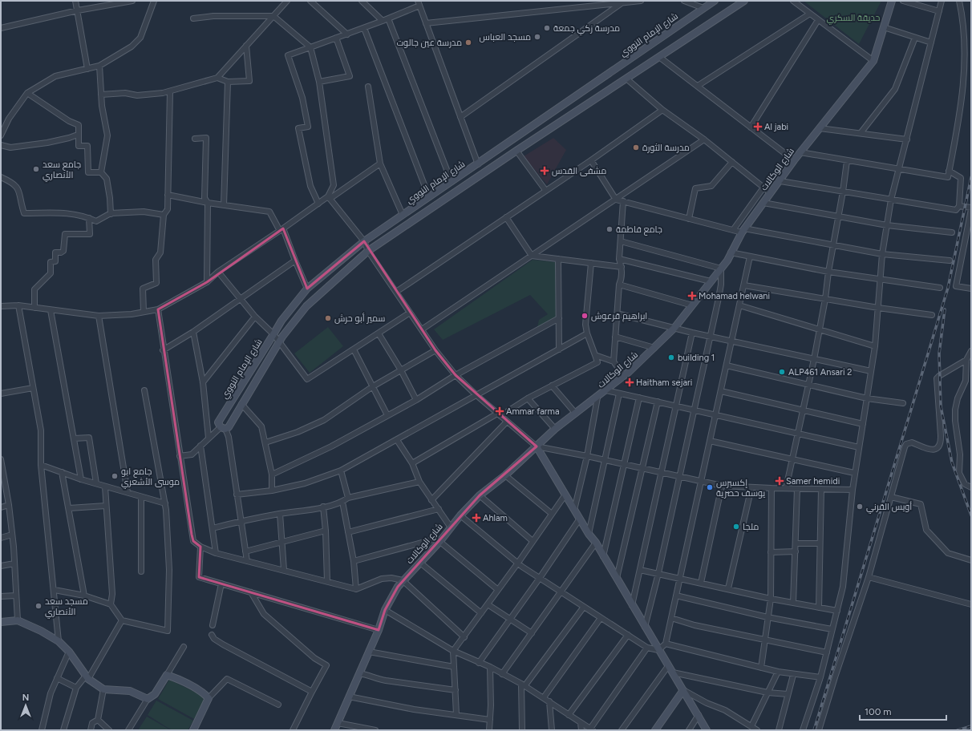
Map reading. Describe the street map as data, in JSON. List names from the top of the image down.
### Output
{
  "streets": {
    "street": ["شارع الإمام النووي", "شارع الوكالات"]
  },
  "parks": ["حديقة السكري"],
  "places": {
    "other": [
      "مدرسة زكي جمعة",
      "مسجد العباس",
      "مدرسة عين جالوت",
      "مدرسة الثورة",
      "جامع سعد الأنصاري",
      "جامع فاطمة",
      "ابراهيم قرعوش",
      "سمير أبو حرش",
      "building 1",
      "ALP461 Ansari 2",
      "جامع ابو موسى الأشعري",
      "إكسبرس يوسف حصرية",
      "أويس القرني",
      "ملجا",
      "مسجد سعد الأنصاري"
    ],
    "health": [
      "Al jabi",
      "مشفى القدس",
      "Mohamad helwani",
      "Haitham sejari",
      "Ammar farma",
      "Samer hemidi",
      "Ahlam"
    ]
  },
  "scale_bar": "100 m",
  "north": "top"
}
